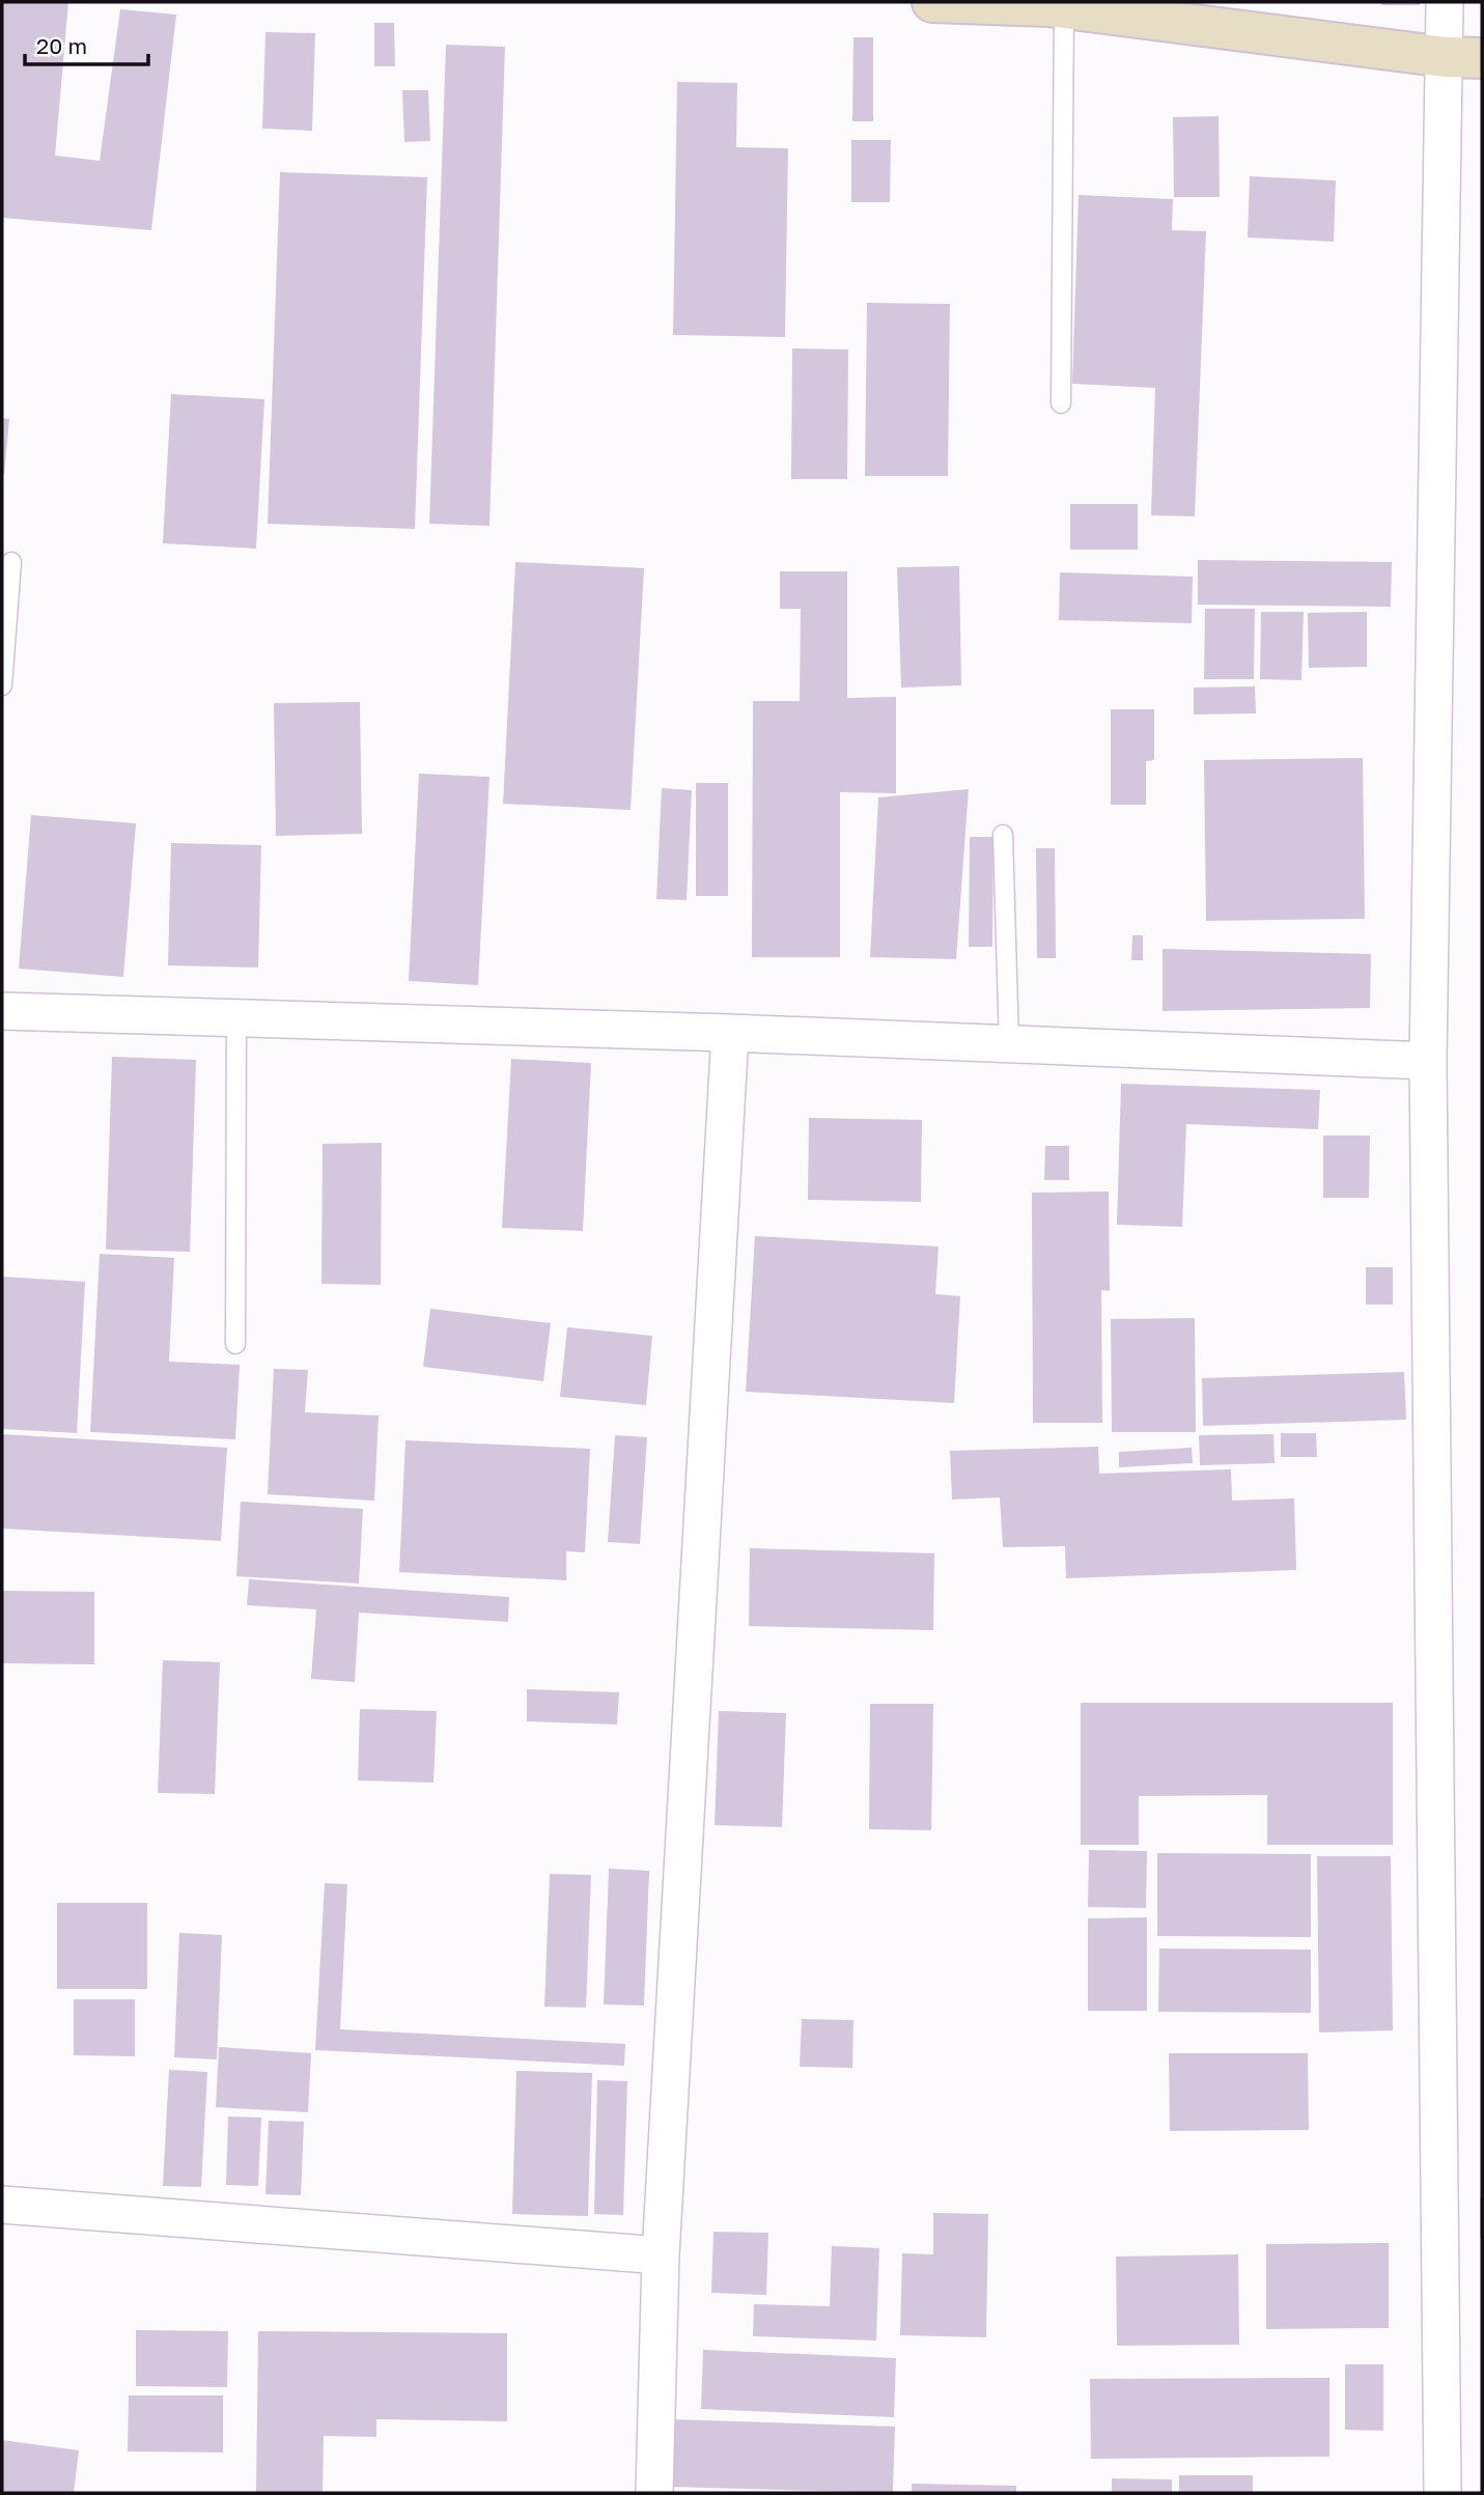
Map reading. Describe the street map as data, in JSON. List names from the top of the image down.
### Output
{
  "scale_bar": "20 m"
}
